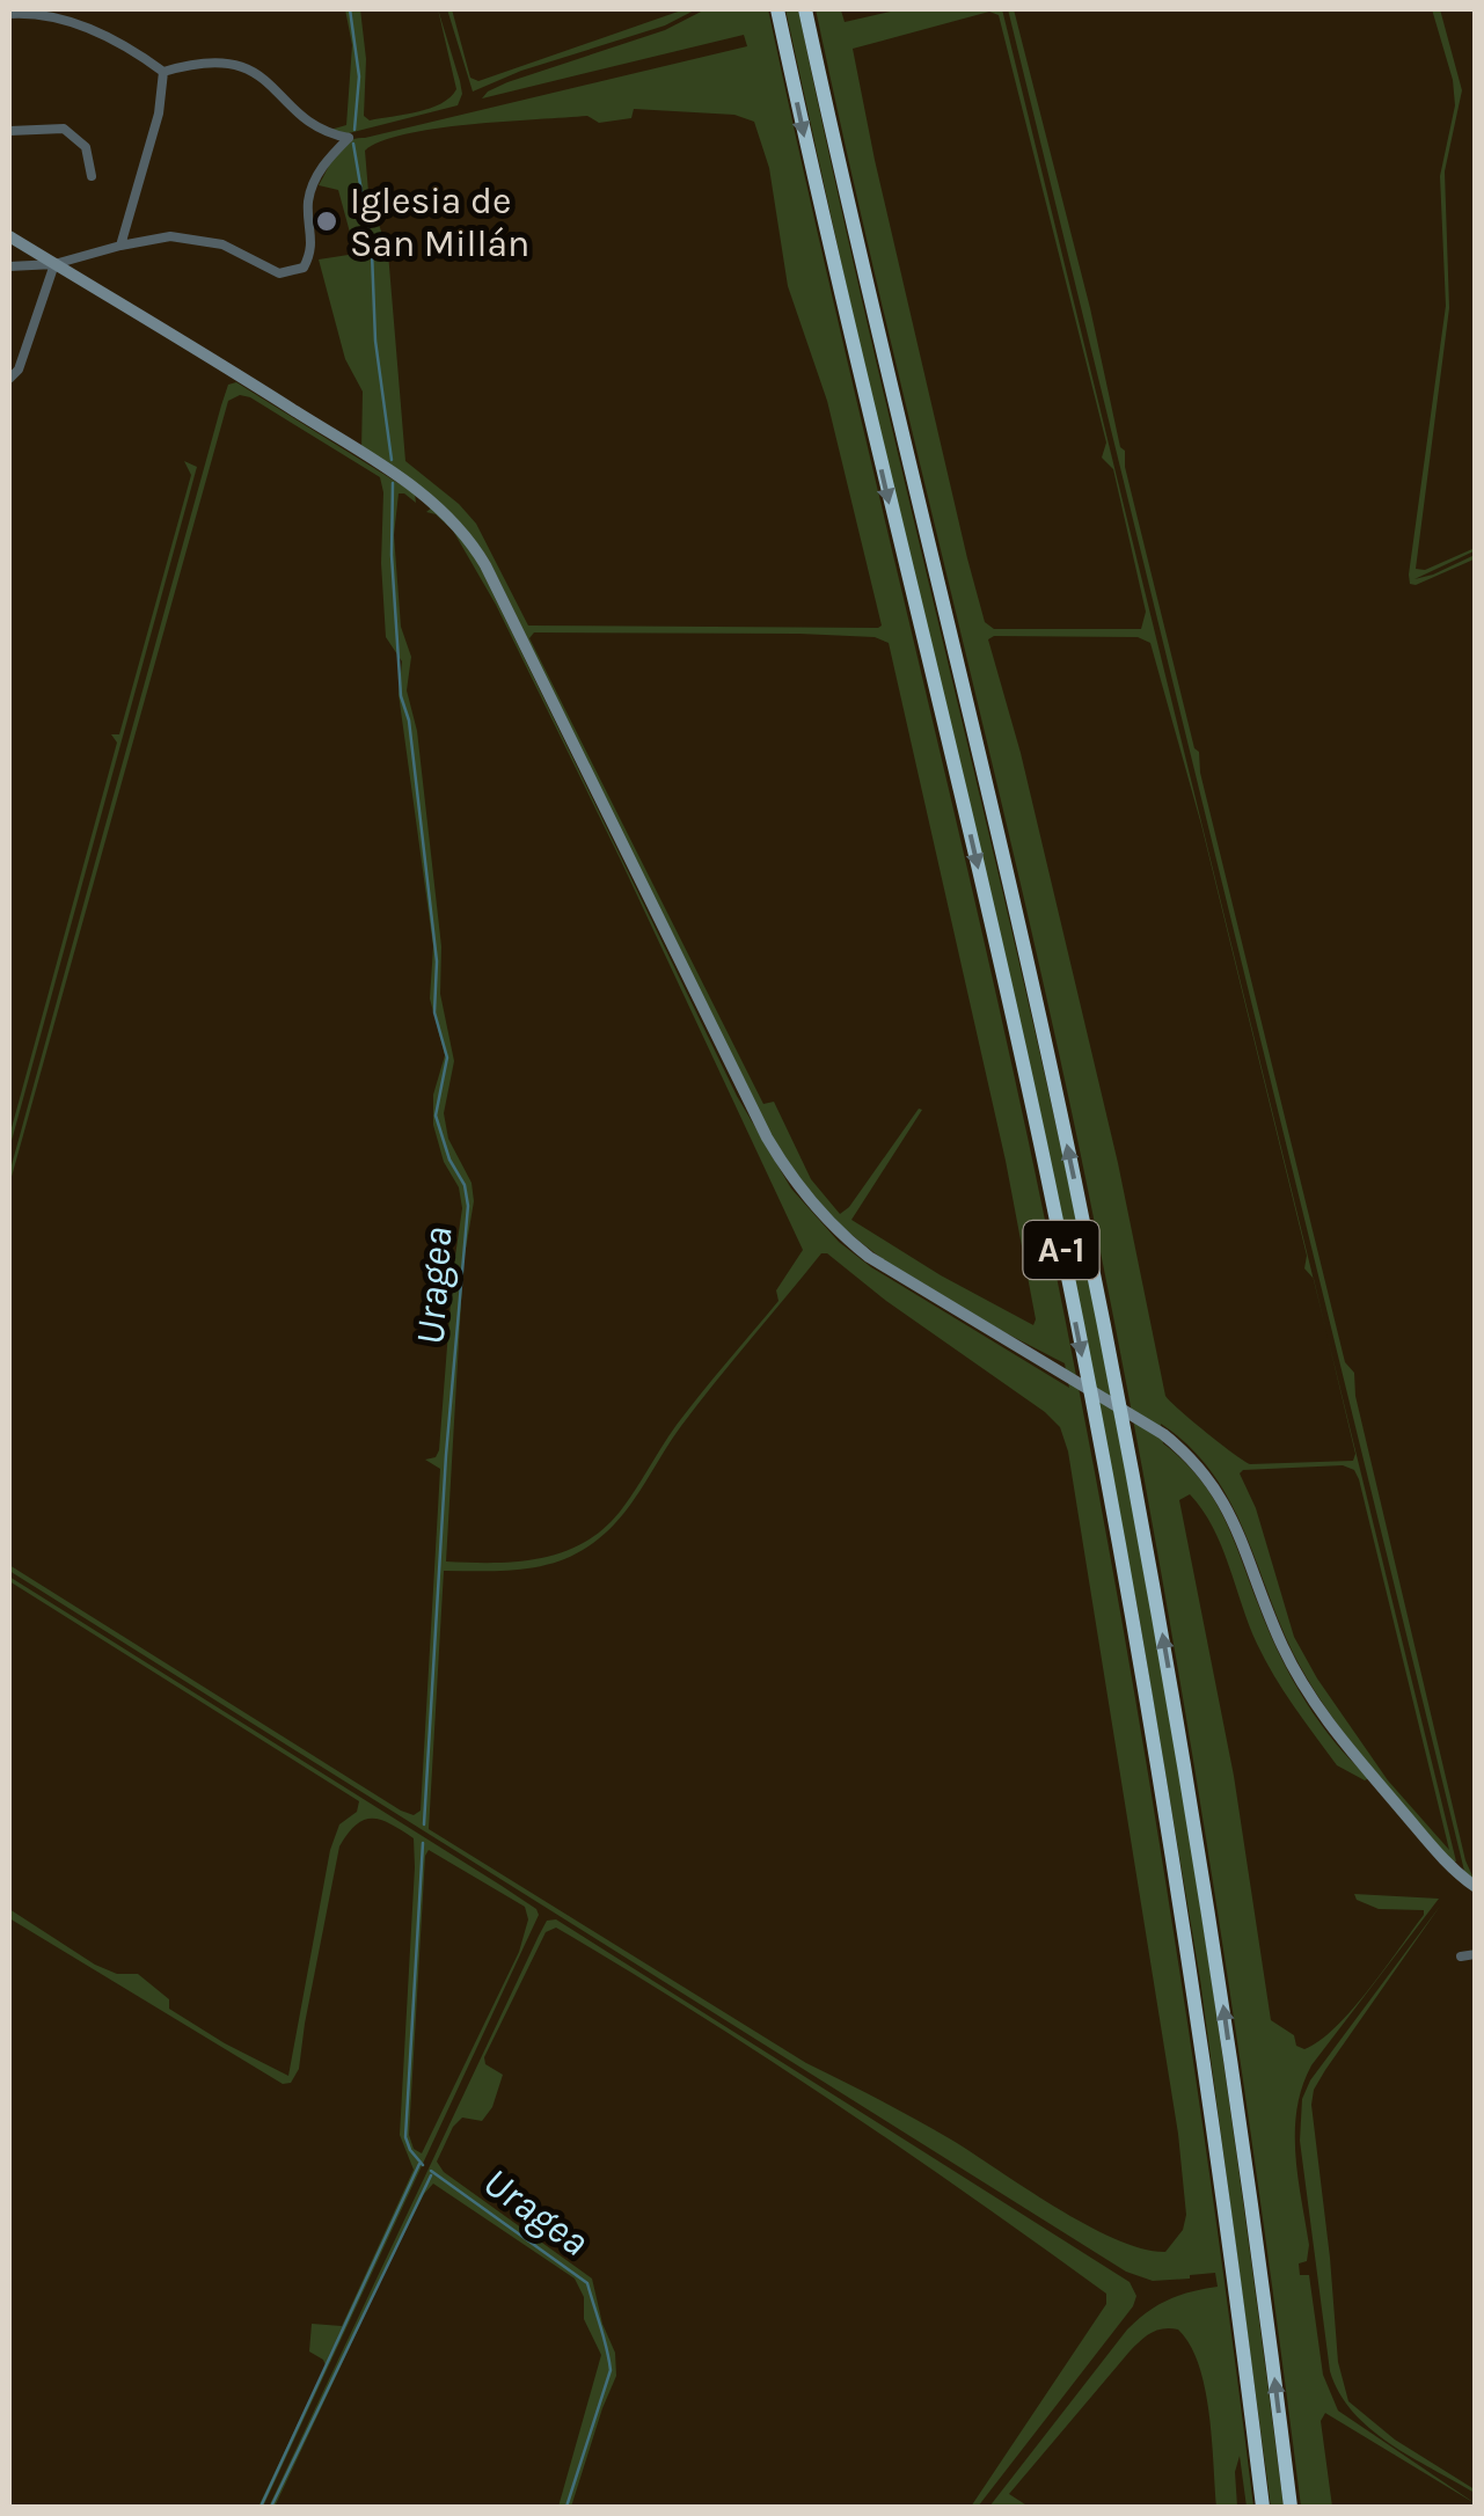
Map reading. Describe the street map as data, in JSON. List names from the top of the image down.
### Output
{
  "streets": {
    "highway": ["A-1"]
  },
  "water": ["Uragea"],
  "places": ["Iglesia de San Millán"]
}
